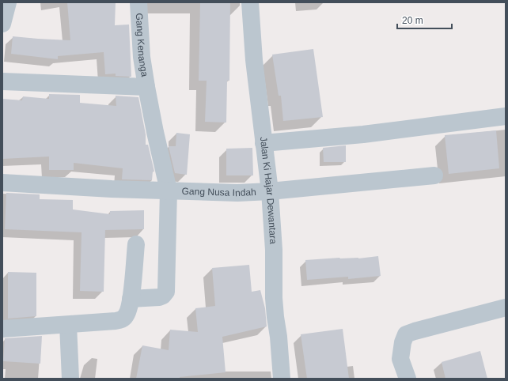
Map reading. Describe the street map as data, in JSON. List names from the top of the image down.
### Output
{
  "streets": {
    "street": ["Gang Kenanga", "Jalan Ki Hajar Dewantara", "Gang Nusa Indah"]
  },
  "crossings": [
    ["Gang Kenanga", "Gang Nusa Indah"],
    ["Jalan Ki Hajar Dewantara", "Gang Nusa Indah"]
  ],
  "scale_bar": "20 m"
}
